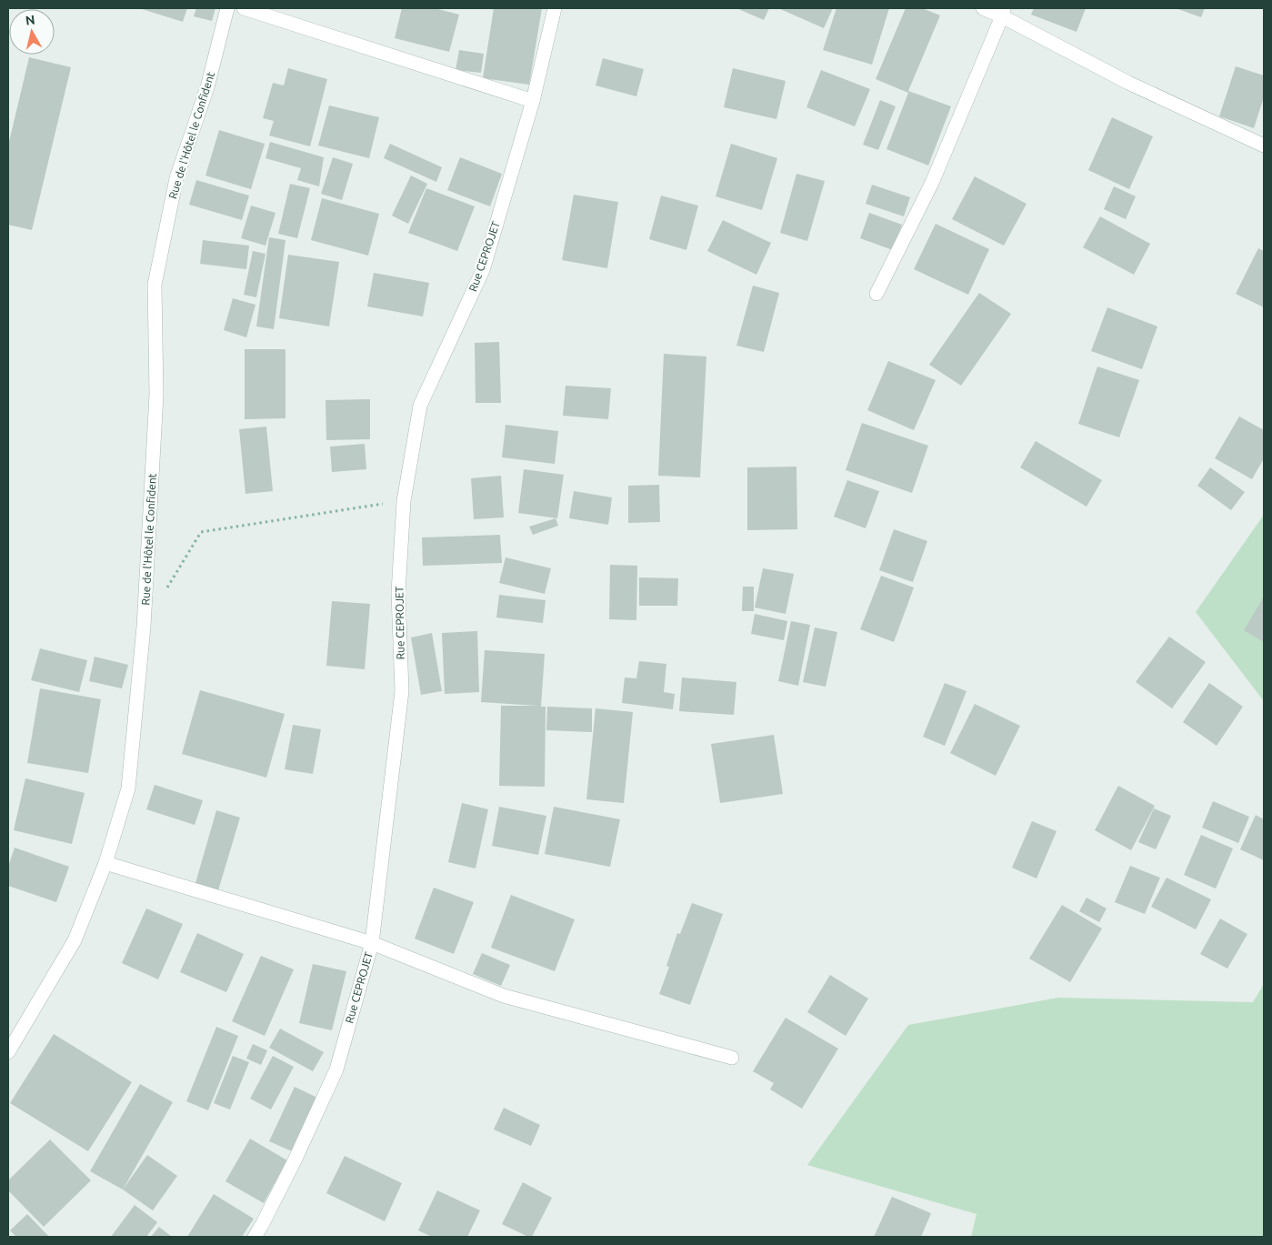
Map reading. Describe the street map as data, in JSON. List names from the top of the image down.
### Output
{
  "streets": {
    "street": ["Rue de l'Hôtel le Confident", "Rue CEPROJET"]
  },
  "north": "top"
}
